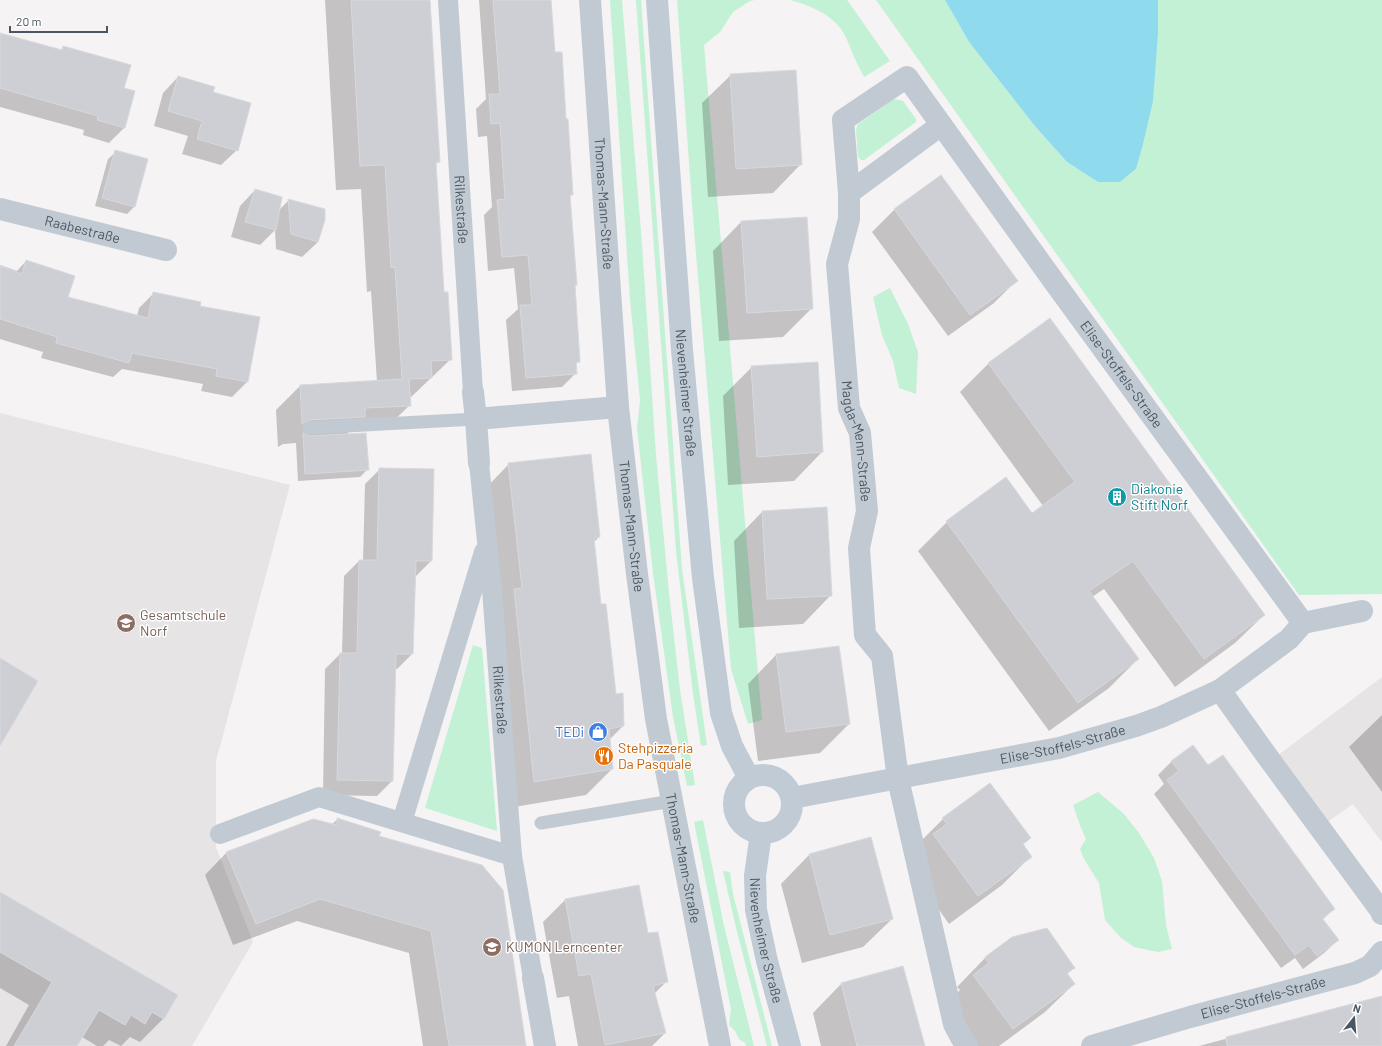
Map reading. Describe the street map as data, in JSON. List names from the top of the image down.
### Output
{
  "streets": {
    "main road": ["Nievenheimer Straße"],
    "street": [
      "Thomas-Mann-Straße",
      "Rilkestraße",
      "Raabestraße",
      "Elise-Stoffels-Straße",
      "Magda-Menn-Straße"
    ]
  },
  "crossings": [
    ["Elise-Stoffels-Straße", "Nievenheimer Straße"],
    ["Elise-Stoffels-Straße", "Magda-Menn-Straße"]
  ],
  "places": {
    "building": ["Diakonie Stift Norf"],
    "school or university": ["Gesamtschule Norf", "KUMON Lerncenter"],
    "shop": ["TEDi"],
    "restaurant": ["Stehpizzeria Da Pasquale"]
  },
  "scale_bar": "20 m",
  "north": "top"
}
